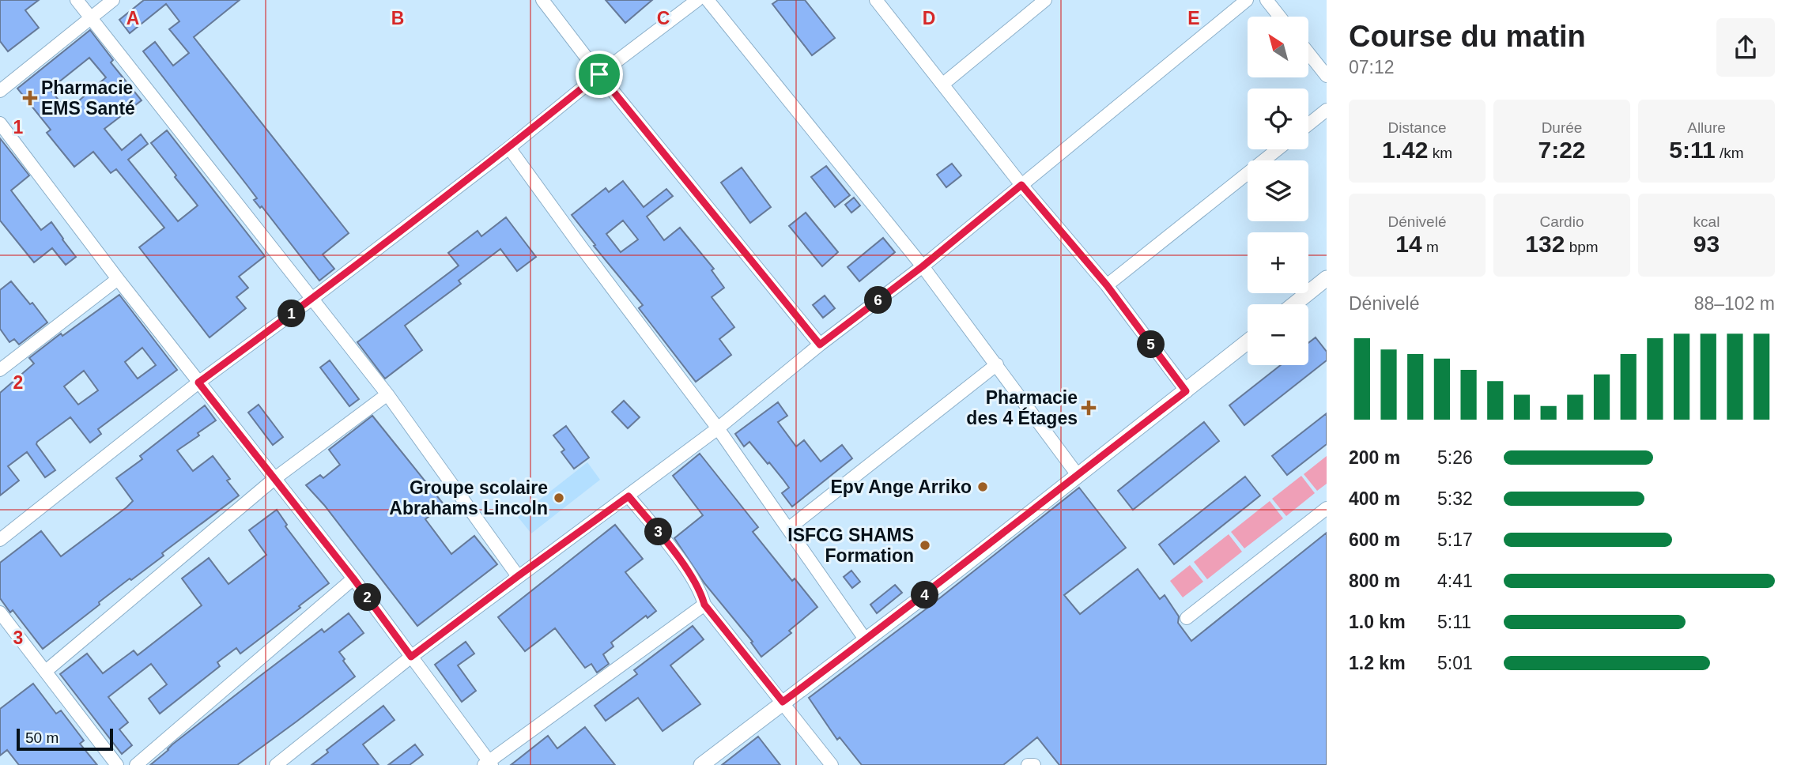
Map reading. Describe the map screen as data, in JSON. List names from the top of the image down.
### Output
{
  "places": {
    "health": ["Pharmacie EMS Santé", "Pharmacie des 4 Étages"],
    "other": ["Epv Ange Arriko", "Groupe scolaire Abrahams Lincoln", "ISFCG SHAMS Formation"]
  },
  "scale_bar": "50 m",
  "north": "top left",
  "page": {
    "heading": ["Course du matin", "07:12"],
    "map_buttons": ["+", "−"],
    "stats": [
      ["Distance", "1.42 km"],
      ["Durée", "7:22"],
      ["Allure", "5:11 /km"],
      ["Dénivelé", "14 m"],
      ["Cardio", "132 bpm"],
      ["kcal", "93"]
    ],
    "chart": ["Dénivelé", "88–102 m"],
    "pins": [
      "6",
      "1",
      "5",
      "3",
      "4",
      "2"
    ],
    "list": [
      {
        "name": "200 m",
        "note": "5:26"
      },
      {
        "name": "400 m",
        "note": "5:32"
      },
      {
        "name": "600 m",
        "note": "5:17"
      },
      {
        "name": "800 m",
        "note": "4:41"
      },
      {
        "name": "1.0 km",
        "note": "5:11"
      },
      {
        "name": "1.2 km",
        "note": "5:01"
      }
    ],
    "scale": "50 m"
  },
  "grid": {
    "columns": [
      "A",
      "B",
      "C",
      "D",
      "E"
    ],
    "rows": ["1", "2", "3"]
  }
}
